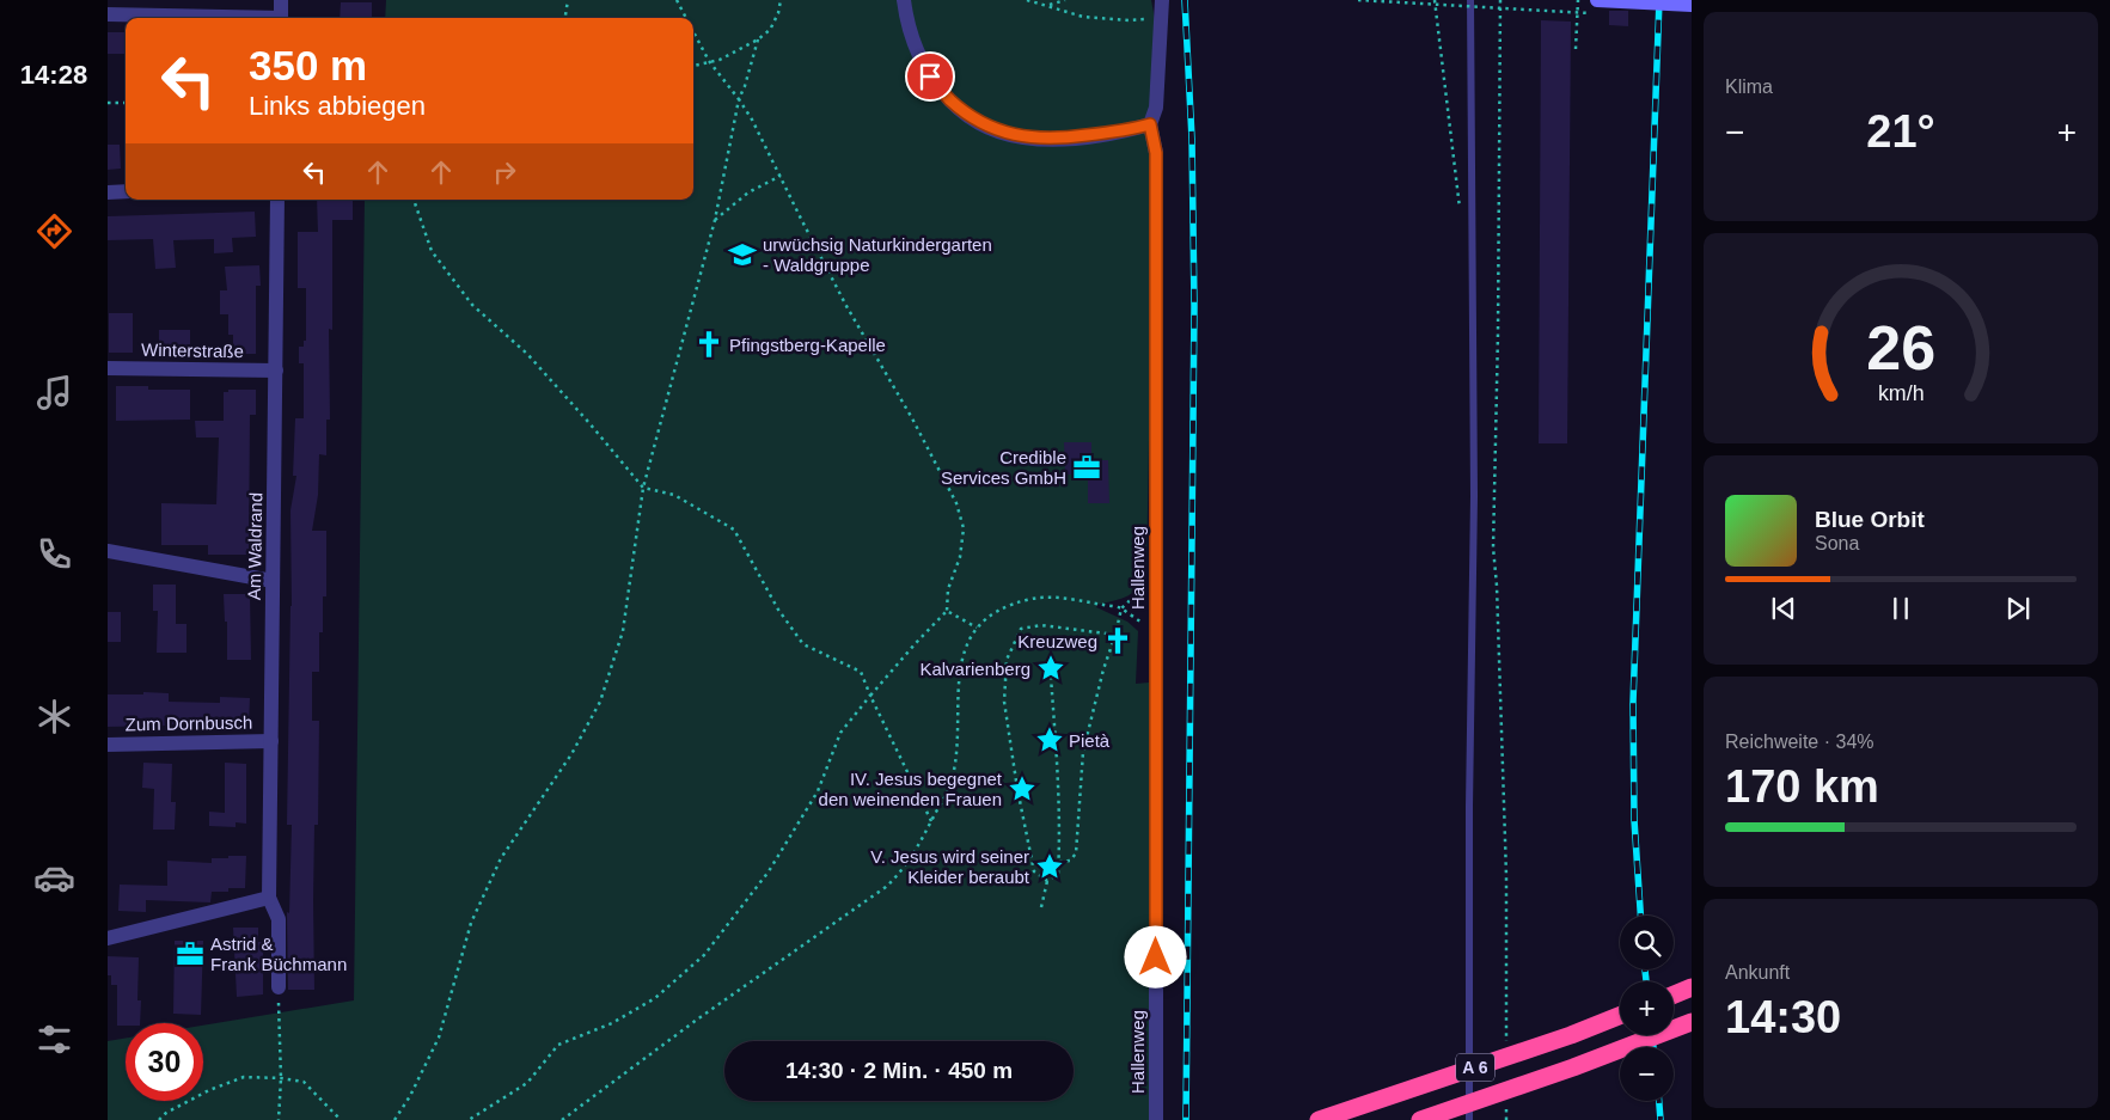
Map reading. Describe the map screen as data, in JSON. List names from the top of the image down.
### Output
{
  "streets": {
    "highway": ["A 6"],
    "street": [
      "Winterstraße",
      "Am Waldrand",
      "Hallenweg",
      "Zum Dornbusch"
    ]
  },
  "crossings": [
    ["Winterstraße", "Am Waldrand"],
    ["Am Waldrand", "Zum Dornbusch"]
  ],
  "places": {
    "school or university": ["urwüchsig Naturkindergarten - Waldgruppe"],
    "church": ["Pfingstberg-Kapelle", "Kreuzweg"],
    "office": ["Credible Services GmbH", "Astrid & Frank Büchmann"],
    "place": [
      "Kalvarienberg",
      "Pietà",
      "IV. Jesus begegnet den weinenden Frauen",
      "V. Jesus wird seiner Kleider beraubt"
    ]
  },
  "page": {
    "tabs": "14:28",
    "tile": [
      "Klima",
      ["Reichweite · 34%", "170 km"],
      ["Ankunft", "14:30"]
    ],
    "turn": ["350 m", "Links abbiegen"],
    "heat": ["−", "21°", "+"],
    "song": ["Blue Orbit", "Sona"],
    "map_buttons": ["+", "−"],
    "limit": "30",
    "trip": "14:30 · 2 Min. · 450 m",
    "gauge": ["26", "km/h"]
  }
}
